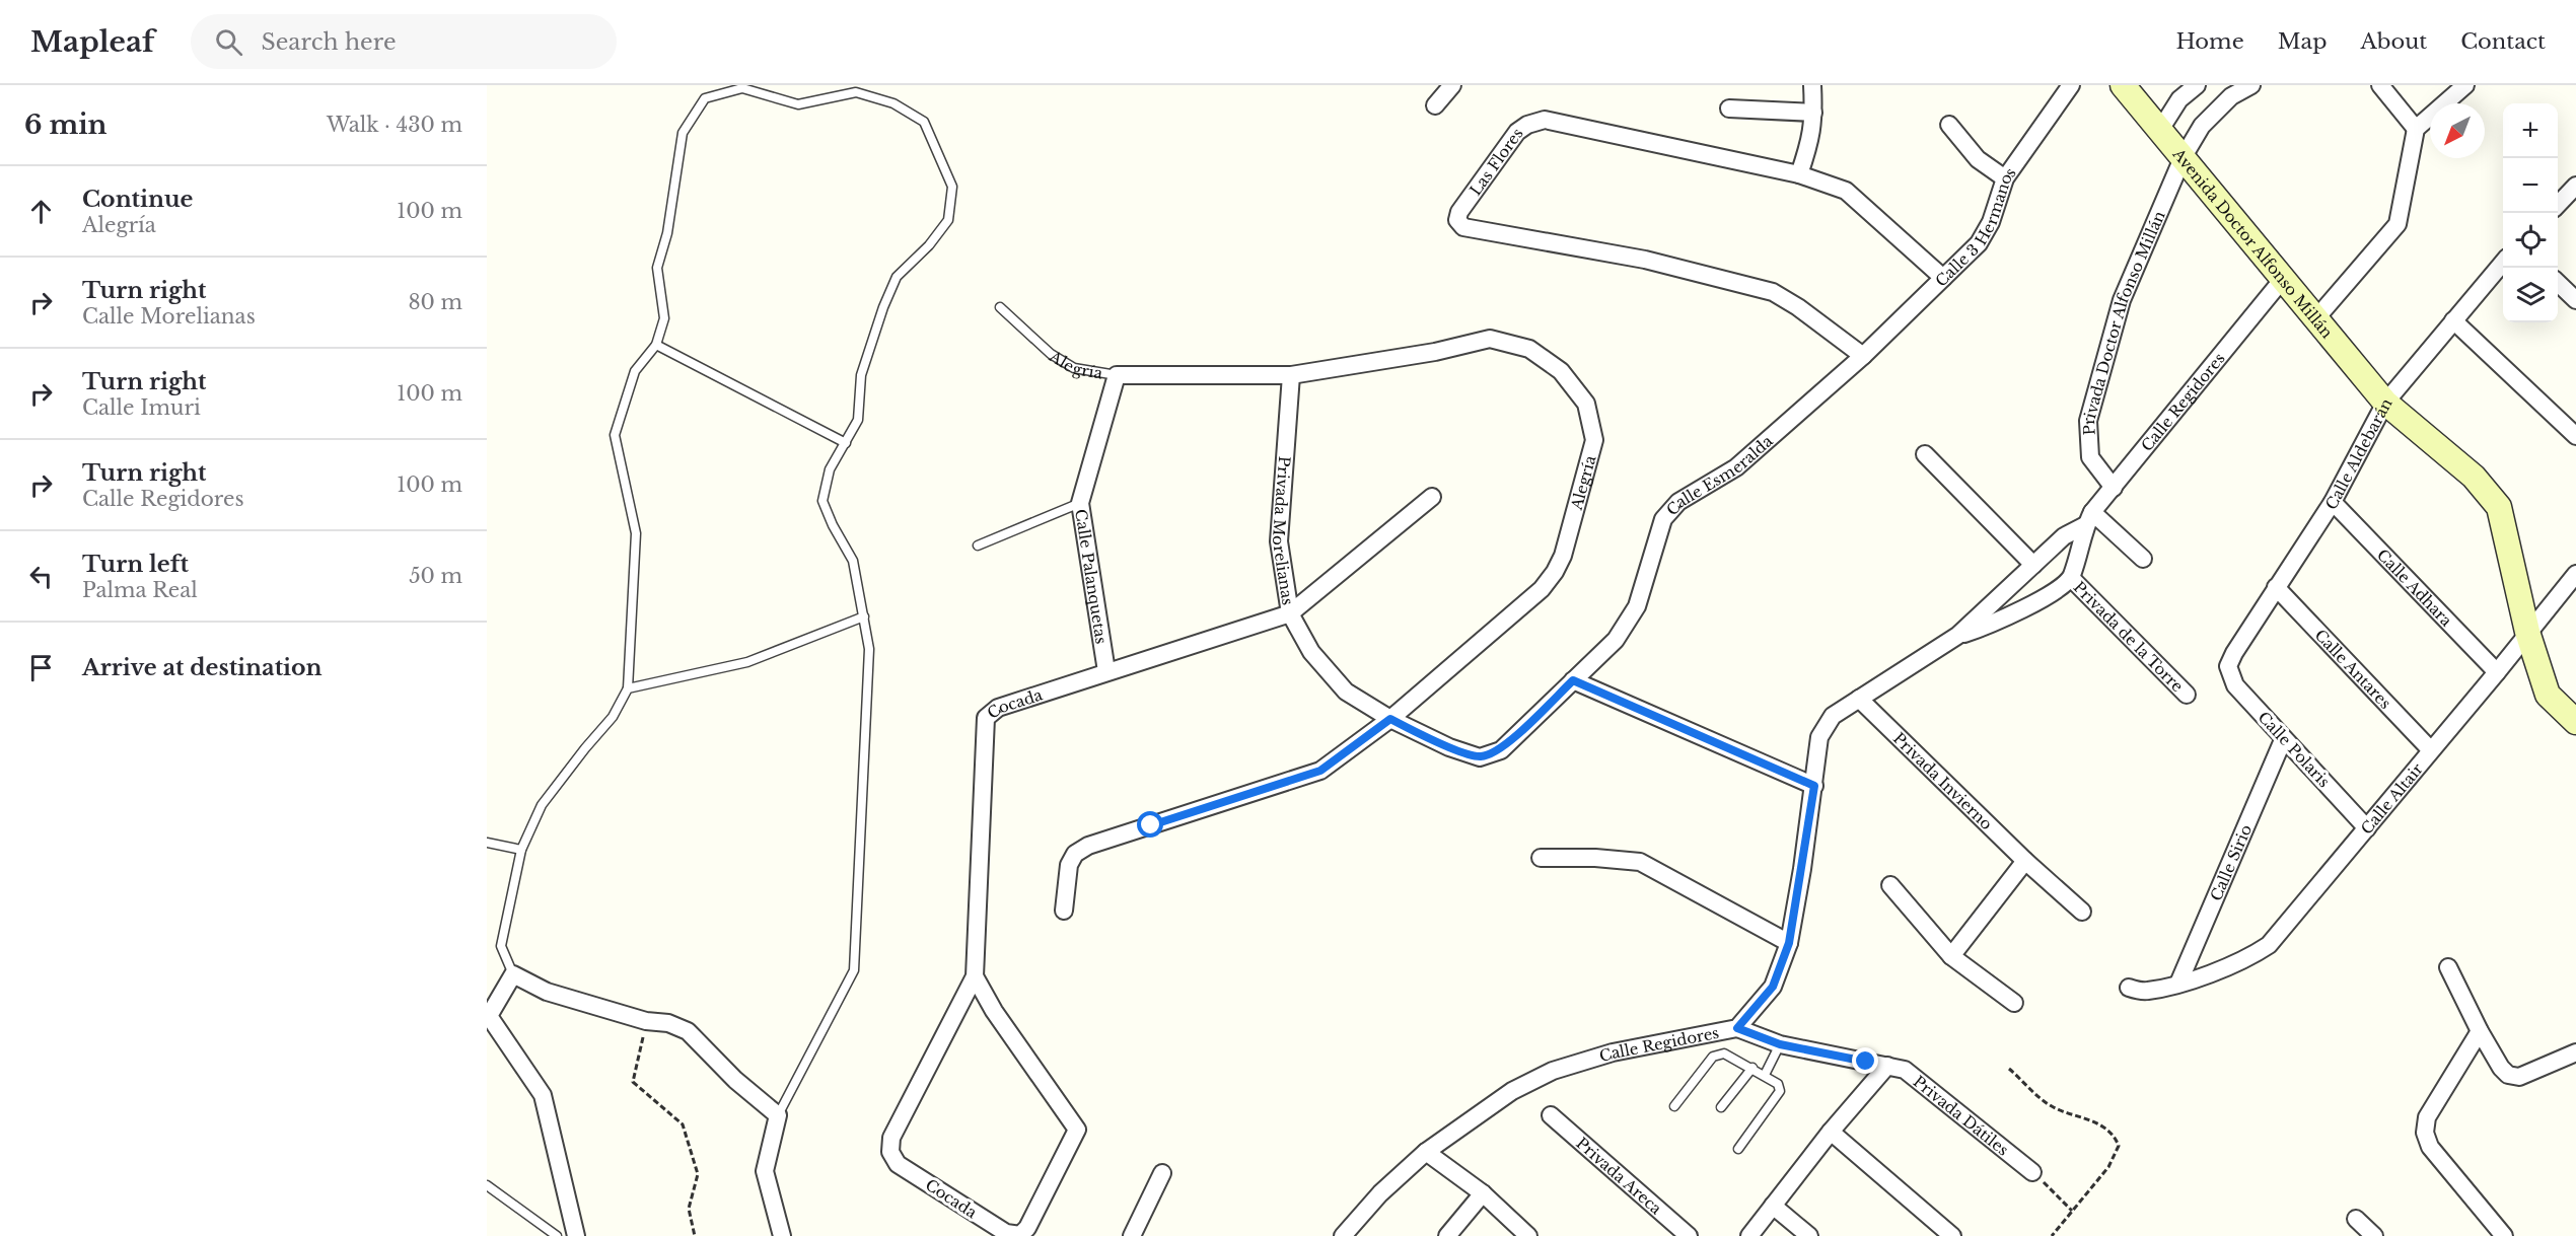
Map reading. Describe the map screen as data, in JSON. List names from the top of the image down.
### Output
{
  "streets": {
    "main road": ["Avenida Doctor Alfonso Millán"],
    "street": [
      "Las Flores",
      "Calle 3 Hermanos",
      "Privada Doctor Alfonso Millán",
      "Alegría",
      "Calle Regidores",
      "Calle Aldebarán",
      "Calle Esmeralda",
      "Privada Morelianas",
      "Calle Palanquetas",
      "Calle Adhara",
      "Privada de la Torre",
      "Calle Antares",
      "Cocada",
      "Calle Polaris",
      "Privada Invierno",
      "Calle Altair",
      "Calle Sirio",
      "Privada Dátiles",
      "Privada Areca"
    ]
  },
  "crossings": [
    ["Las Flores", "Calle 3 Hermanos"],
    ["Las Flores", "Calle Esmeralda"],
    ["Calle 3 Hermanos", "Calle Esmeralda"],
    ["Avenida Doctor Alfonso Millán", "Privada Doctor Alfonso Millán"],
    ["Avenida Doctor Alfonso Millán", "Calle Regidores"],
    ["Avenida Doctor Alfonso Millán", "Calle Aldebarán"],
    ["Avenida Doctor Alfonso Millán", "Calle Altair"],
    ["Privada Doctor Alfonso Millán", "Calle Regidores"],
    ["Alegría", "Calle Esmeralda"],
    ["Alegría", "Privada Morelianas"],
    ["Alegría", "Calle Palanquetas"],
    ["Calle Regidores", "Privada de la Torre"],
    ["Calle Regidores", "Privada Invierno"],
    ["Calle Regidores", "Privada Dátiles"],
    ["Calle Aldebarán", "Calle Adhara"],
    ["Calle Aldebarán", "Calle Antares"],
    ["Calle Aldebarán", "Calle Polaris"],
    ["Calle Esmeralda", "Privada Morelianas"],
    ["Calle Esmeralda", "Cocada"],
    ["Privada Morelianas", "Cocada"],
    ["Calle Palanquetas", "Cocada"],
    ["Calle Adhara", "Calle Altair"],
    ["Calle Antares", "Calle Altair"],
    ["Calle Polaris", "Calle Altair"],
    ["Calle Polaris", "Calle Sirio"],
    ["Calle Altair", "Calle Sirio"]
  ],
  "north": "bottom left",
  "page": {
    "header": "Mapleaf",
    "search": "Search here",
    "nav": [
      "Home",
      "Map",
      "About",
      "Contact"
    ],
    "heading": ["6 min", "Walk · 430 m"],
    "map_buttons": ["+", "−"],
    "list": [
      ["Continue", "Alegría", "100 m"],
      ["Turn right", "Calle Morelianas", "80 m"],
      ["Turn right", "Calle Imuri", "100 m"],
      ["Turn right", "Calle Regidores", "100 m"],
      ["Turn left", "Palma Real", "50 m"],
      "Arrive at destination"
    ]
  }
}
